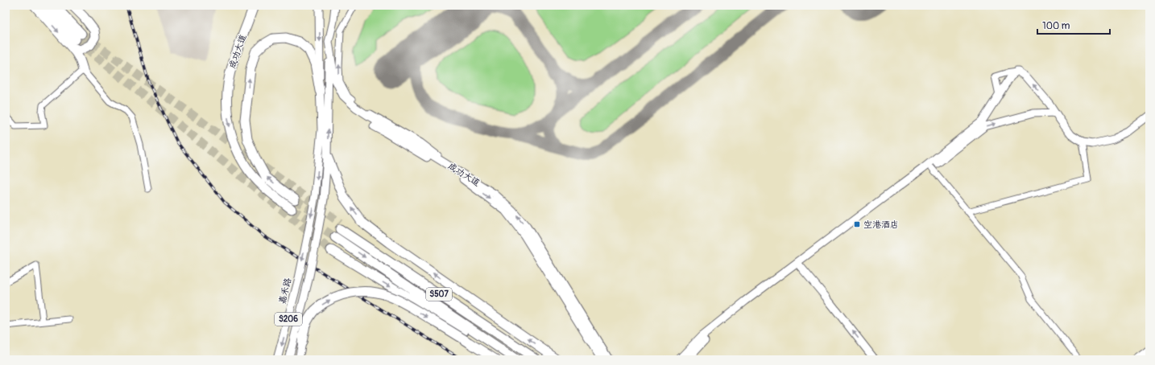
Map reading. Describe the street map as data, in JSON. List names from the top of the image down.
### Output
{
  "streets": {
    "highway": ["成功大道", "S507"],
    "main road": ["嘉禾路", "S206"]
  },
  "crossings": [
    ["成功大道", "嘉禾路"]
  ],
  "places": {
    "transit": ["空港酒店"]
  },
  "scale_bar": "100 m"
}
